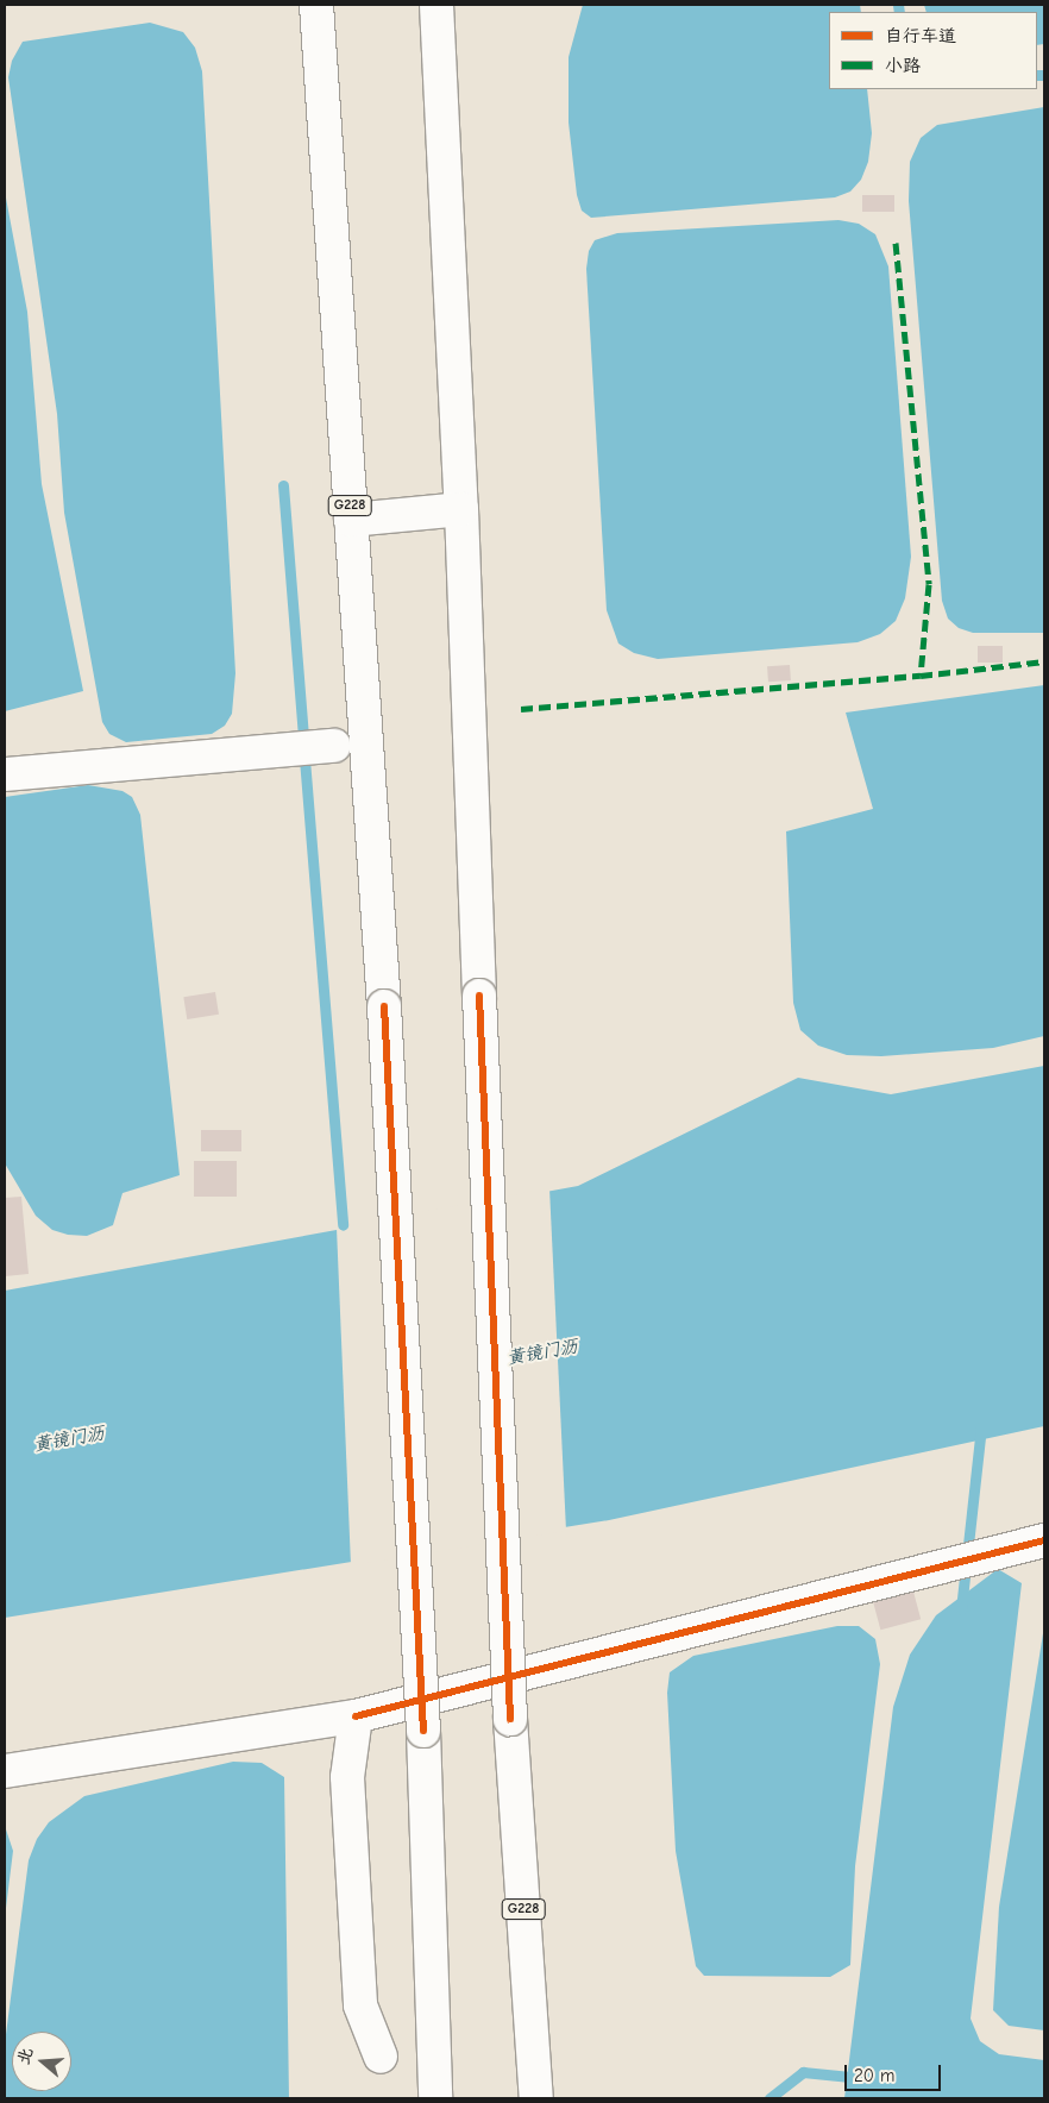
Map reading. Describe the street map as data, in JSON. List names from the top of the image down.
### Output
{
  "streets": {
    "main road": ["G228"]
  },
  "water": ["黄镜门沥"],
  "legend": ["自行车道", "小路"],
  "scale_bar": "20 m",
  "north": "left"
}
